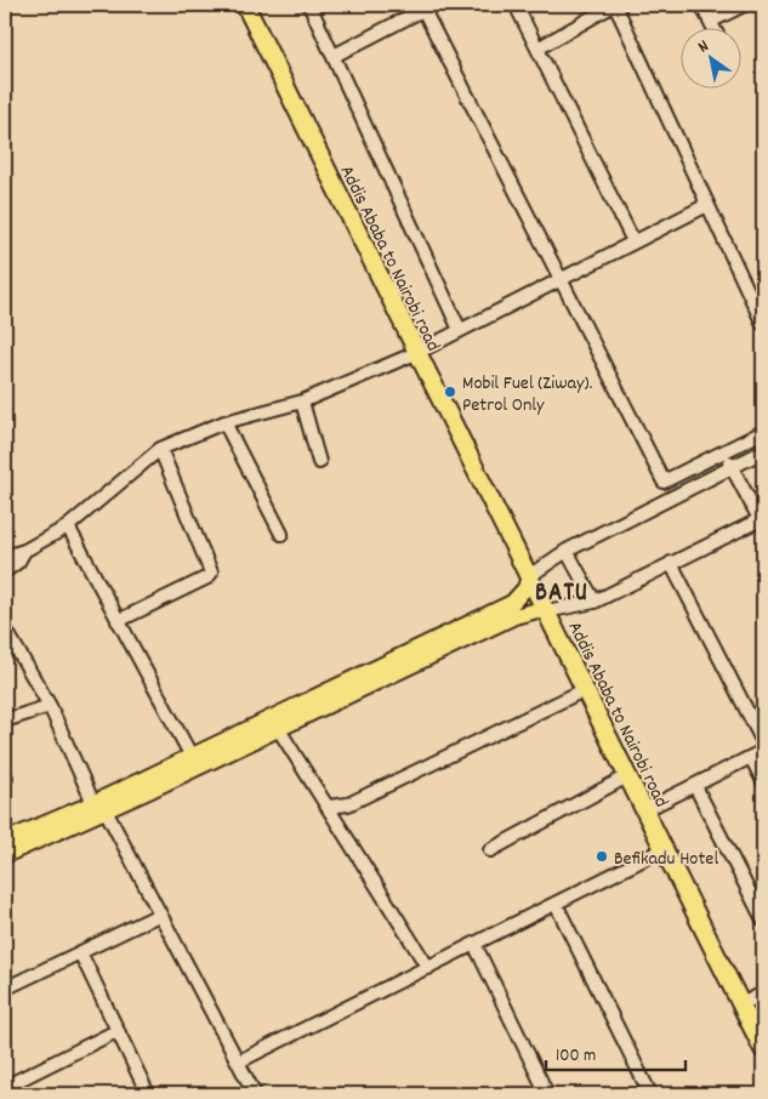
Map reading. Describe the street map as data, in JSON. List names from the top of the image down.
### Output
{
  "streets": {
    "highway": ["Addis Ababa to Nairobi road"]
  },
  "districts": ["BATU"],
  "places": ["Mobil Fuel (Ziway). Petrol Only", "Befikadu Hotel"],
  "scale_bar": "100 m",
  "north": "top left"
}
